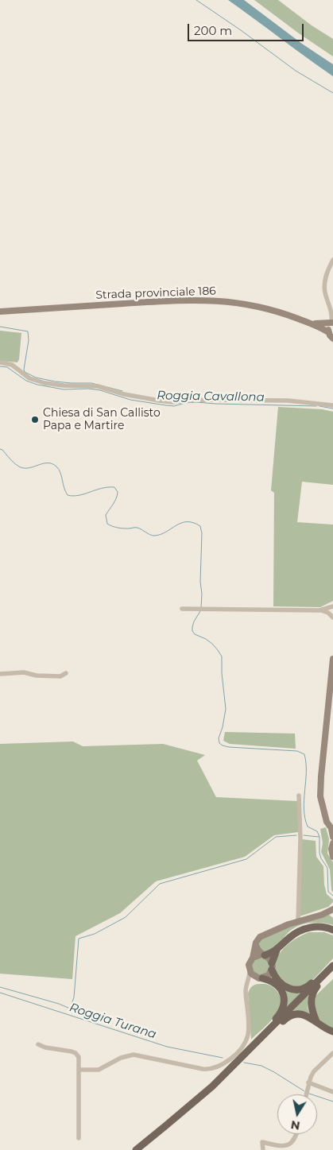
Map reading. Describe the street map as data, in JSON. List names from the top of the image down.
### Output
{
  "streets": {
    "main road": ["Strada provinciale 186"]
  },
  "water": ["Roggia Cavallona", "Roggia Turana"],
  "places": ["Chiesa di San Callisto Papa e Martire"],
  "scale_bar": "200 m",
  "north": "bottom"
}
